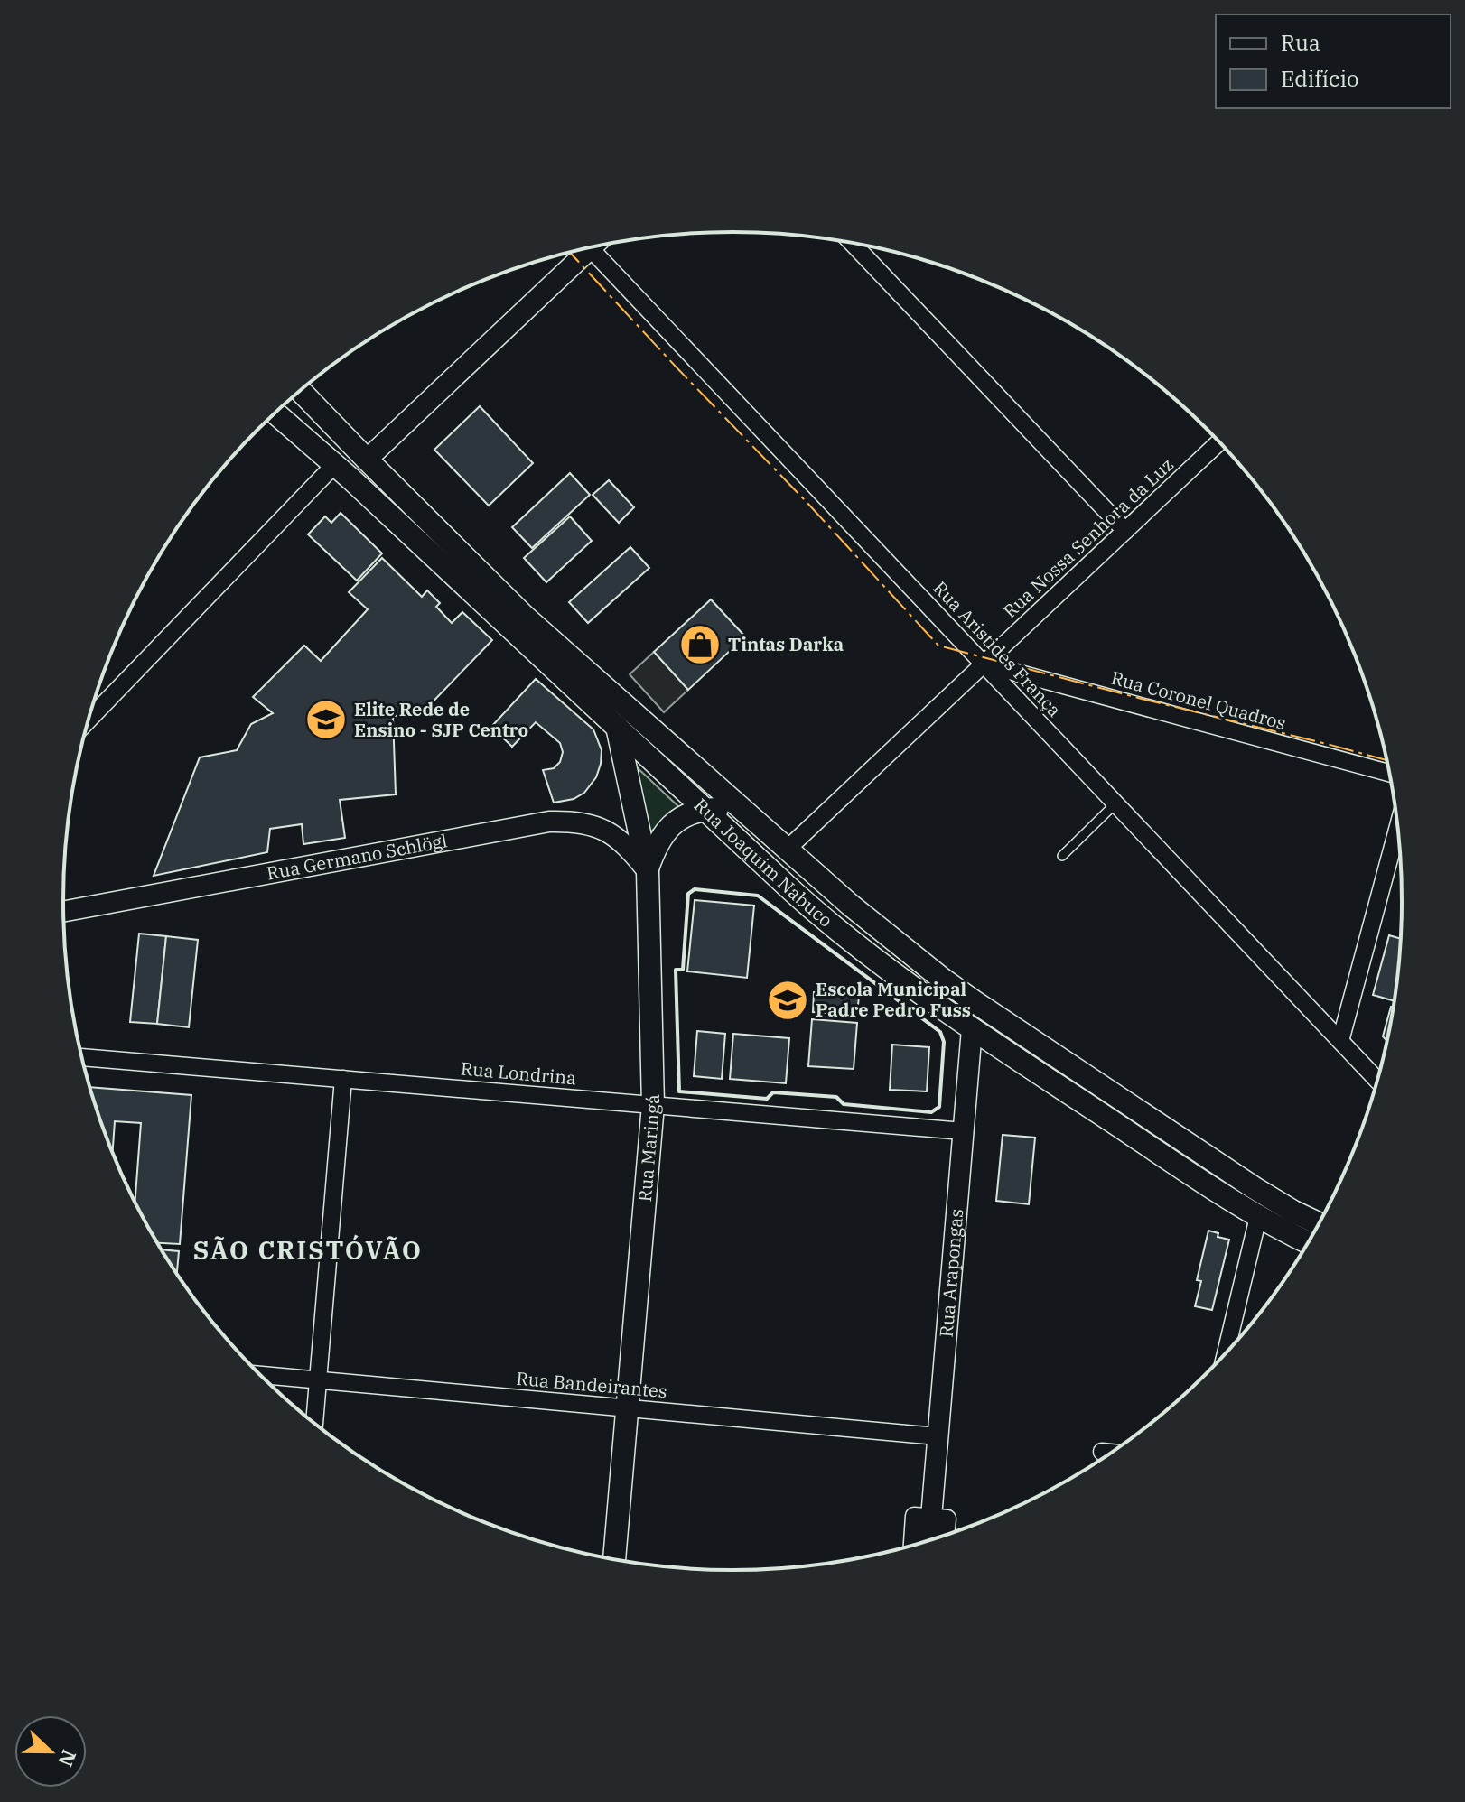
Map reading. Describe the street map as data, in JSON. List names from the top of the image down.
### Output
{
  "streets": {
    "main road": ["Rua Joaquim Nabuco", "Rua Maringá"],
    "street": [
      "Rua Nossa Senhora da Luz",
      "Rua Aristides França",
      "Rua Coronel Quadros",
      "Rua Germano Schlögl",
      "Rua Londrina",
      "Rua Arapongas",
      "Rua Bandeirantes"
    ]
  },
  "crossings": [
    ["Rua Nossa Senhora da Luz", "Rua Aristides França"],
    ["Rua Nossa Senhora da Luz", "Rua Coronel Quadros"],
    ["Rua Nossa Senhora da Luz", "Rua Joaquim Nabuco"],
    ["Rua Aristides França", "Rua Coronel Quadros"],
    ["Rua Germano Schlögl", "Rua Maringá"],
    ["Rua Joaquim Nabuco", "Rua Maringá"],
    ["Rua Joaquim Nabuco", "Rua Arapongas"],
    ["Rua Londrina", "Rua Maringá"],
    ["Rua Londrina", "Rua Arapongas"],
    ["Rua Maringá", "Rua Bandeirantes"],
    ["Rua Arapongas", "Rua Bandeirantes"]
  ],
  "districts": ["SÃO CRISTÓVÃO"],
  "places": {
    "shop": ["Tintas Darka"],
    "school or university": ["Elite Rede de Ensino - SJP Centro", "Escola Municipal Padre Pedro Fuss"]
  },
  "legend": ["Rua", "Edifício"],
  "north": "right"
}
